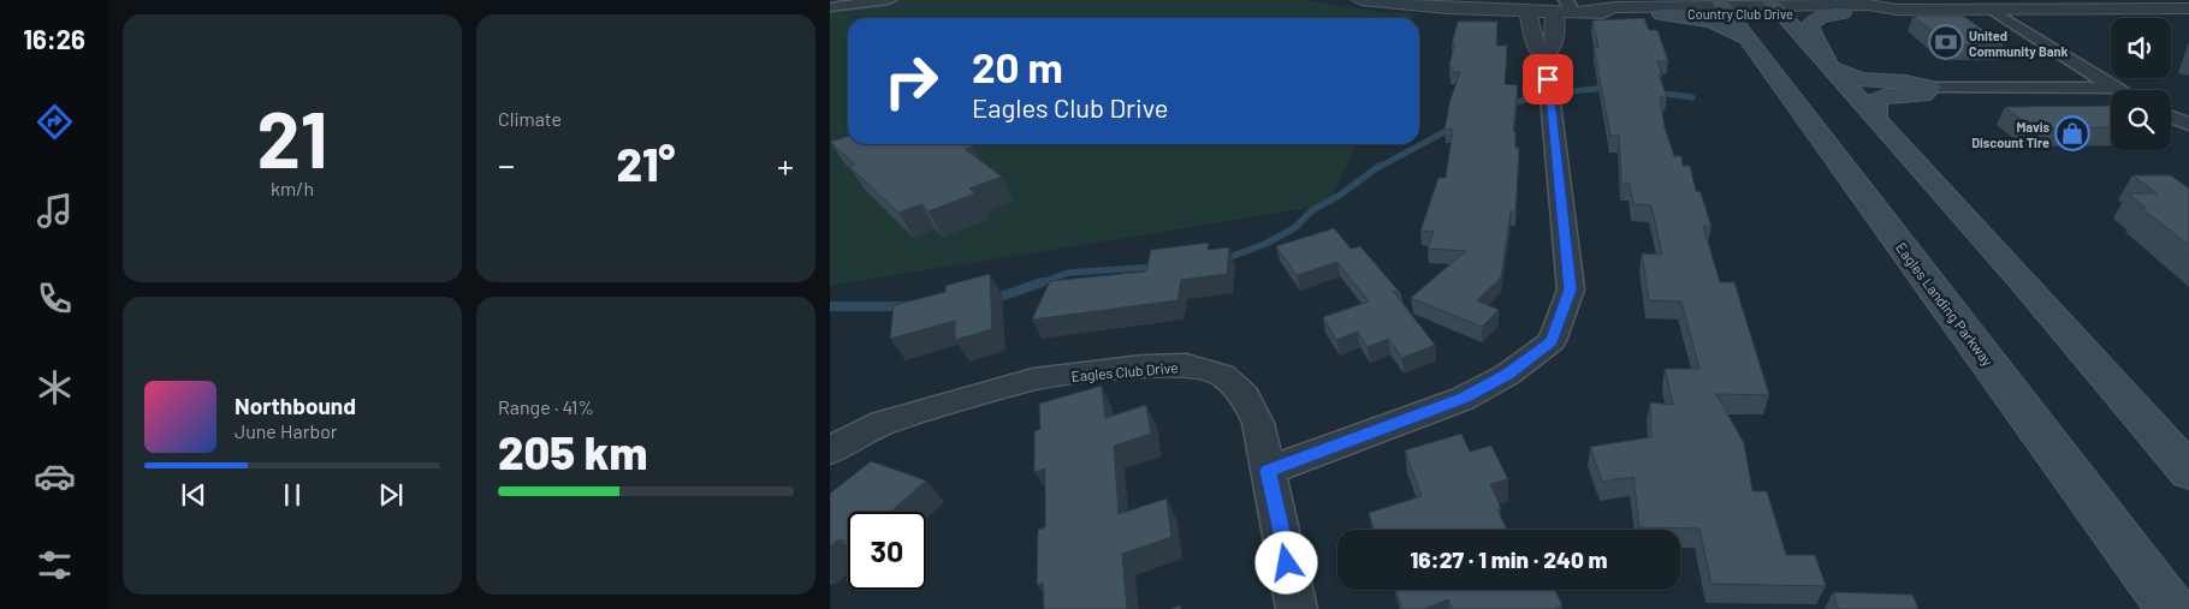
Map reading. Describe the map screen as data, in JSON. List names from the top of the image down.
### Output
{
  "streets": {
    "main road": ["Eagles Landing Parkway"],
    "street": ["Country Club Drive", "Eagles Club Drive"]
  },
  "crossings": [
    ["Country Club Drive", "Eagles Landing Parkway"]
  ],
  "places": {
    "bank": ["United Community Bank"],
    "shop": ["Mavis Discount Tire"]
  },
  "page": {
    "tabs": "16:26",
    "tile": [
      ["21", "km/h"],
      "Climate",
      ["Range · 41%", "205 km"]
    ],
    "turn": ["20 m", "Eagles Club Drive"],
    "heat": ["−", "21°", "+"],
    "song": ["Northbound", "June Harbor"],
    "limit": "30",
    "trip": "16:27 · 1 min · 240 m"
  }
}
